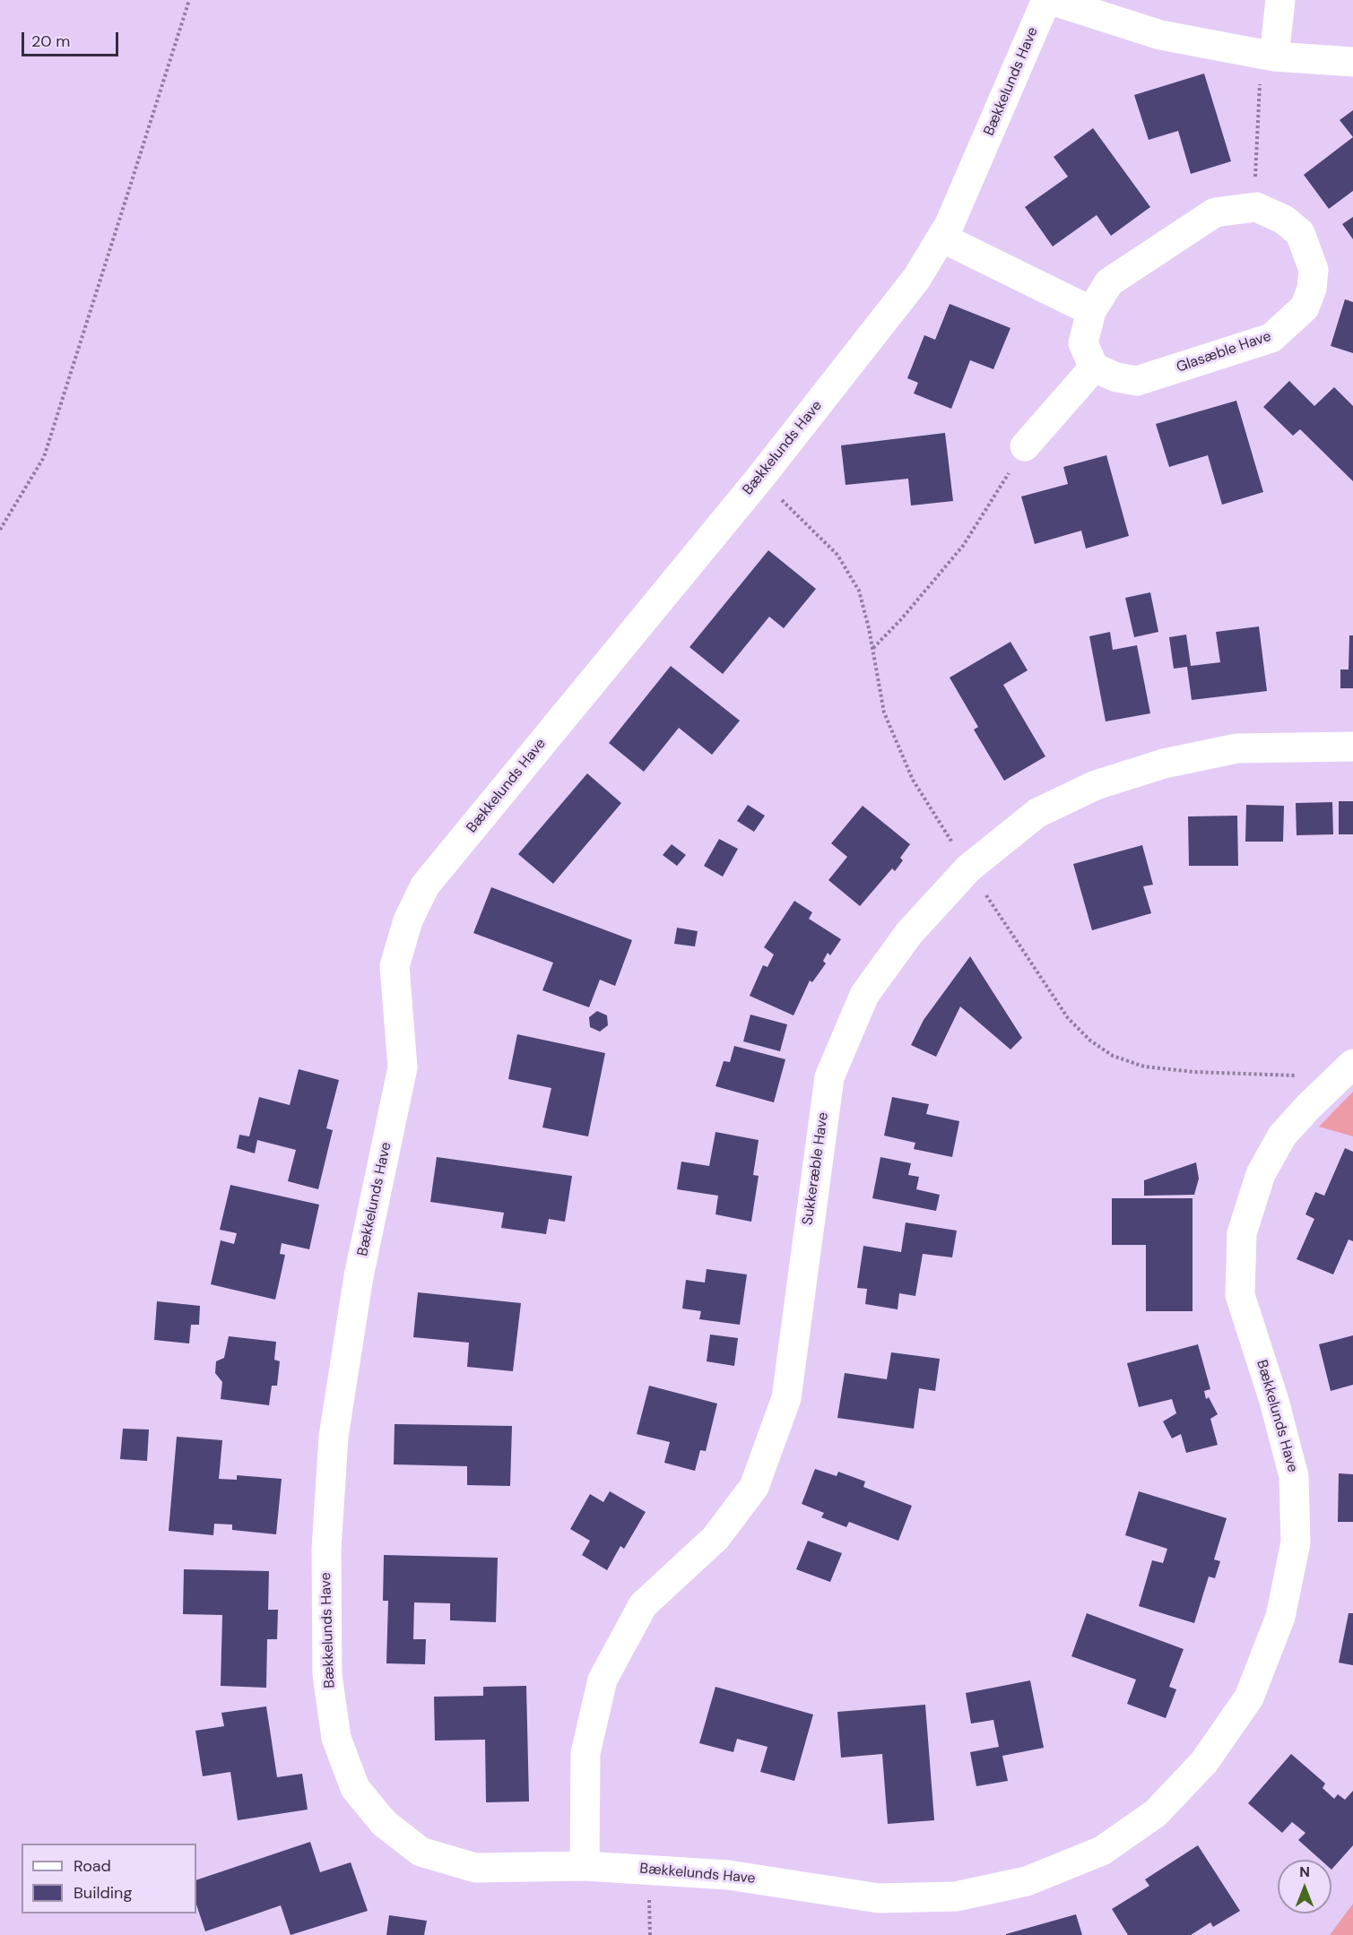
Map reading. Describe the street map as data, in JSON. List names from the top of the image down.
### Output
{
  "streets": {
    "street": ["Bækkelunds Have", "Glasæble Have", "Sukkeræble Have"]
  },
  "crossings": [
    ["Bækkelunds Have", "Sukkeræble Have"]
  ],
  "legend": ["Road", "Building"],
  "scale_bar": "20 m",
  "north": "top"
}
